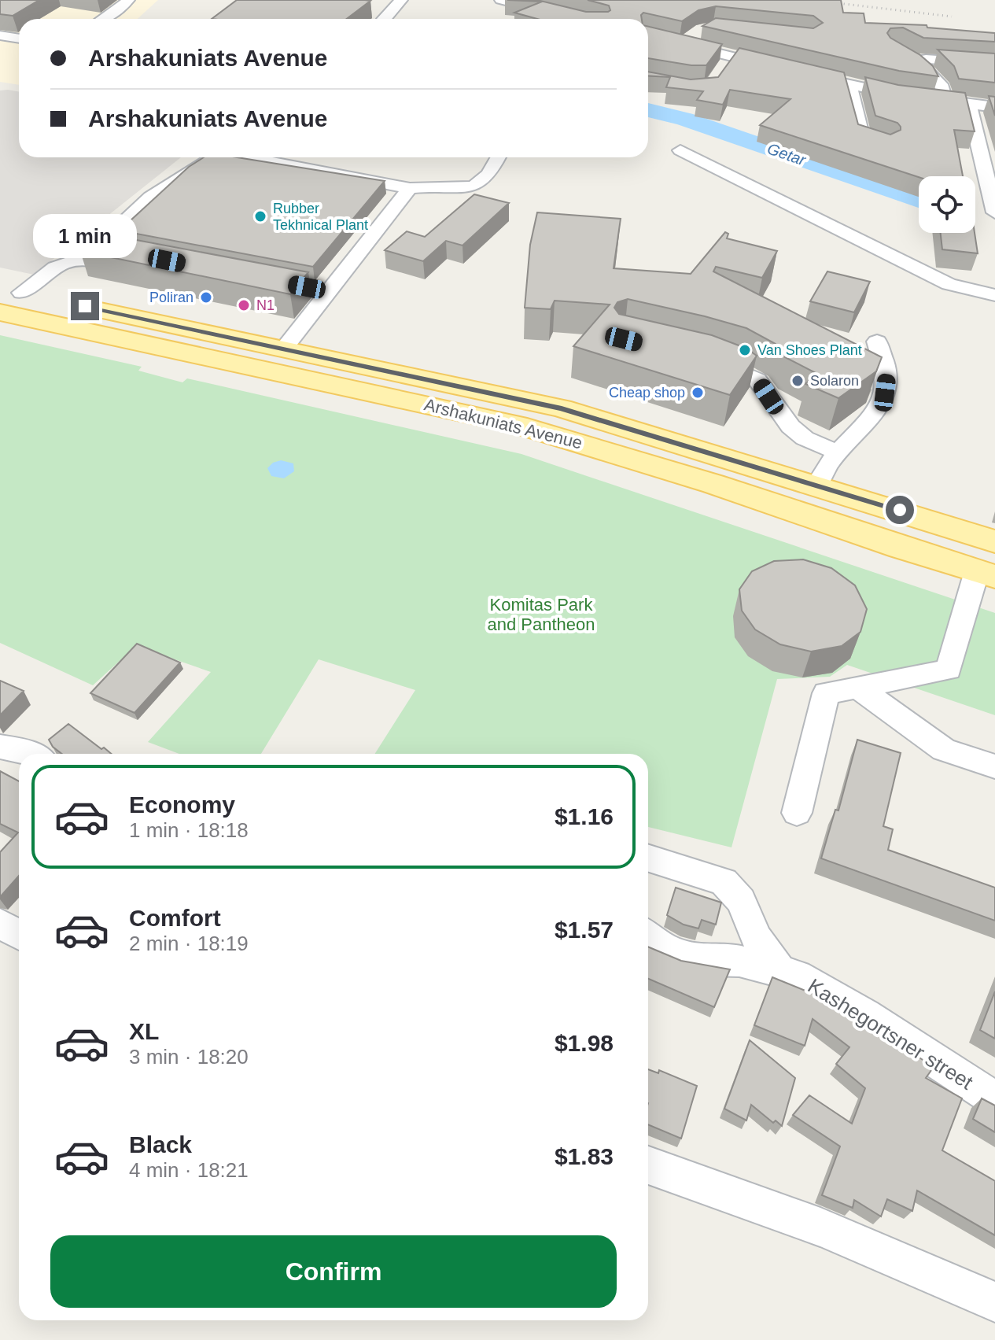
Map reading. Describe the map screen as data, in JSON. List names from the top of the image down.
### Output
{
  "streets": {
    "main road": ["Arshakuniats Avenue"],
    "street": ["Kashegortsner street"]
  },
  "water": ["Getar"],
  "parks": ["Komitas Park and Pantheon"],
  "places": [
    "Rubber Tekhnical Plant",
    "Poliran",
    "N1",
    "Van Shoes Plant",
    "Solaron",
    "Cheap shop"
  ],
  "page": {
    "banner": ["Arshakuniats Avenue", "Arshakuniats Avenue"],
    "bubble": "1 min",
    "list": [
      {
        "name": "Economy",
        "note": "1 min · 18:18",
        "value": "$1.16"
      },
      {
        "name": "Comfort",
        "note": "2 min · 18:19",
        "value": "$1.57"
      },
      {
        "name": "XL",
        "note": "3 min · 18:20",
        "value": "$1.98"
      },
      {
        "name": "Black",
        "note": "4 min · 18:21",
        "value": "$1.83"
      }
    ],
    "buttons": "Confirm"
  }
}
